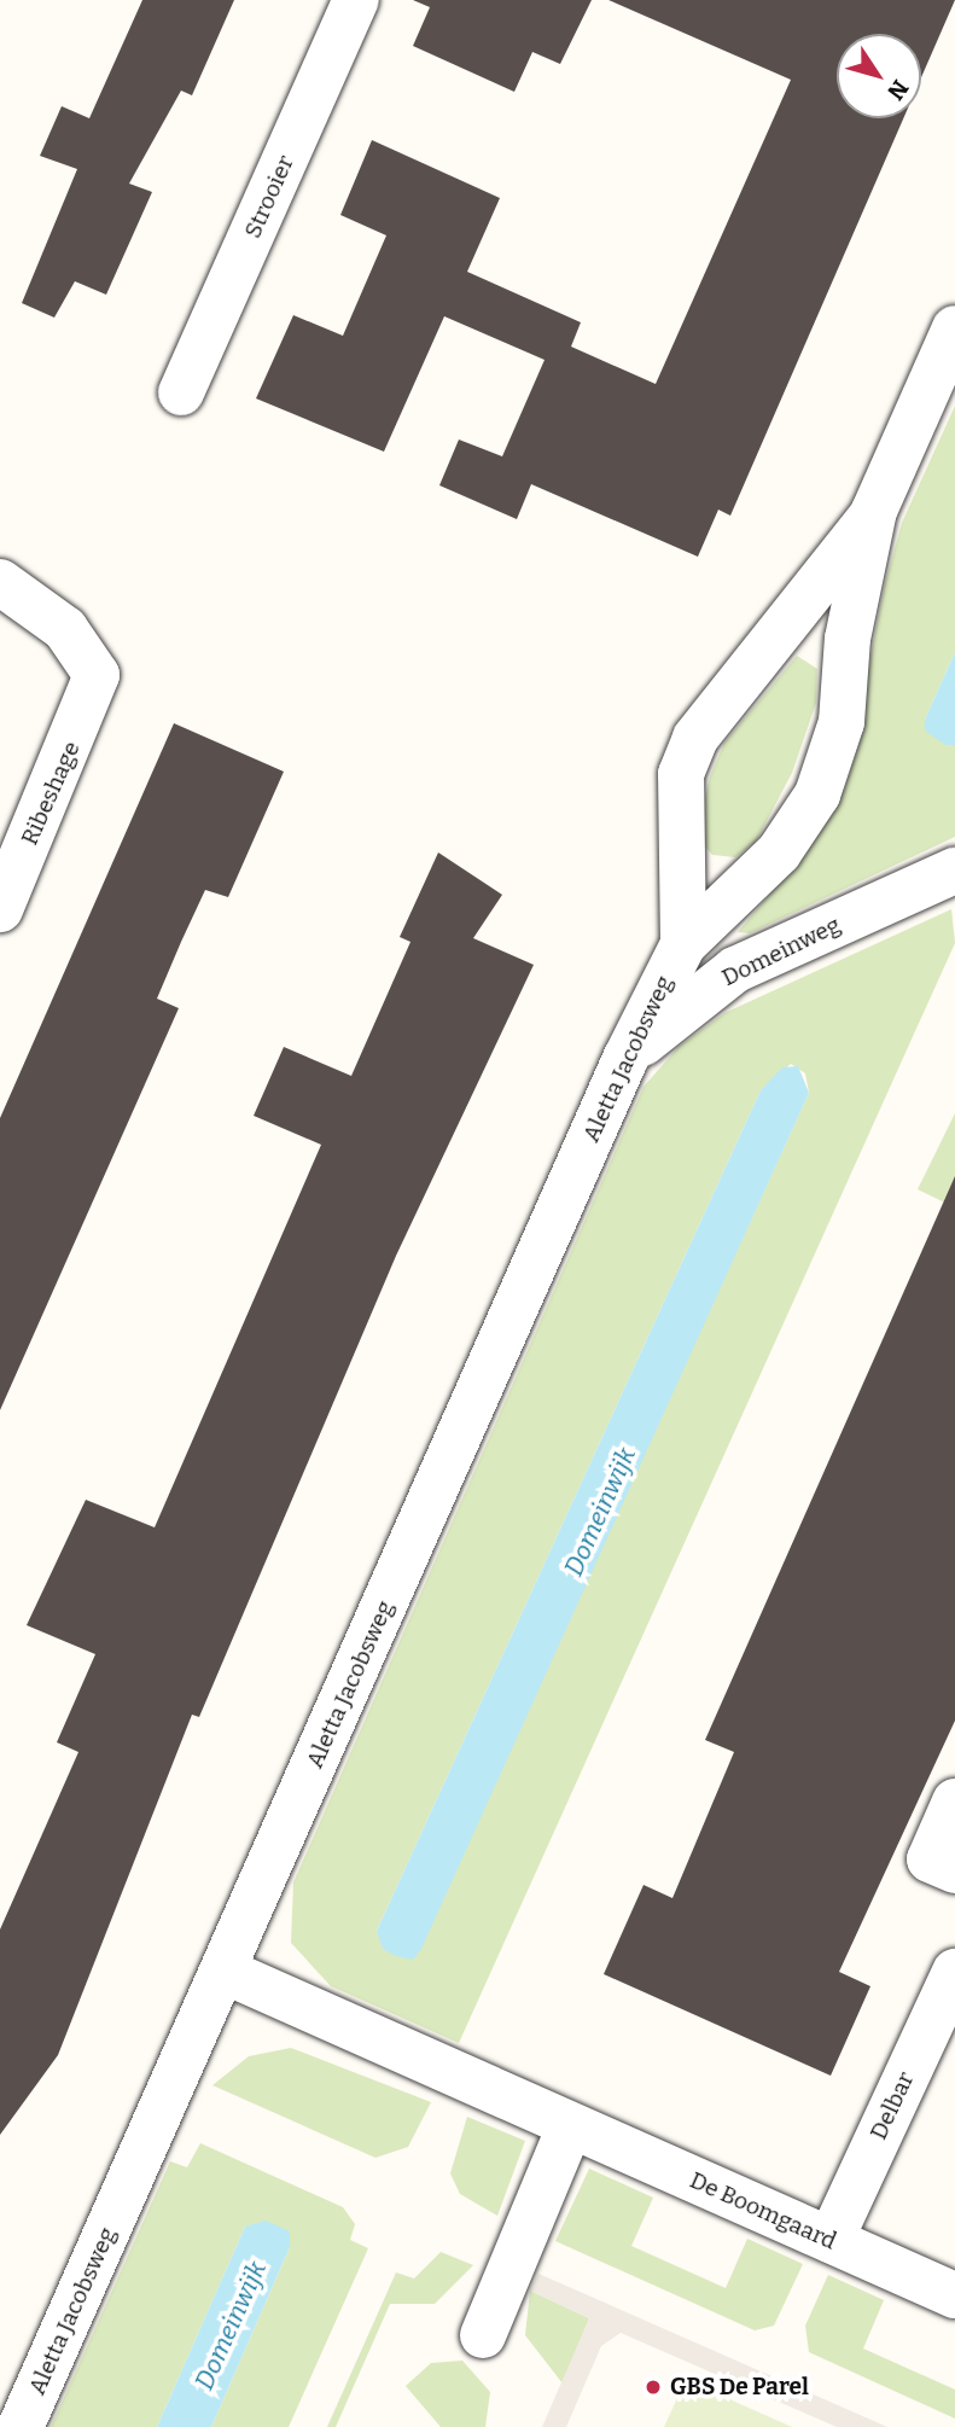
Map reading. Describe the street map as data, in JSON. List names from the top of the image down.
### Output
{
  "streets": {
    "street": [
      "Strooier",
      "Ribeshage",
      "Domeinweg",
      "Aletta Jacobsweg",
      "Delbar",
      "De Boomgaard"
    ]
  },
  "crossings": [
    ["Domeinweg", "Aletta Jacobsweg"],
    ["Aletta Jacobsweg", "De Boomgaard"],
    ["Delbar", "De Boomgaard"]
  ],
  "water": ["Domeinwijk"],
  "places": ["GBS De Parel"],
  "north": "bottom right"
}
